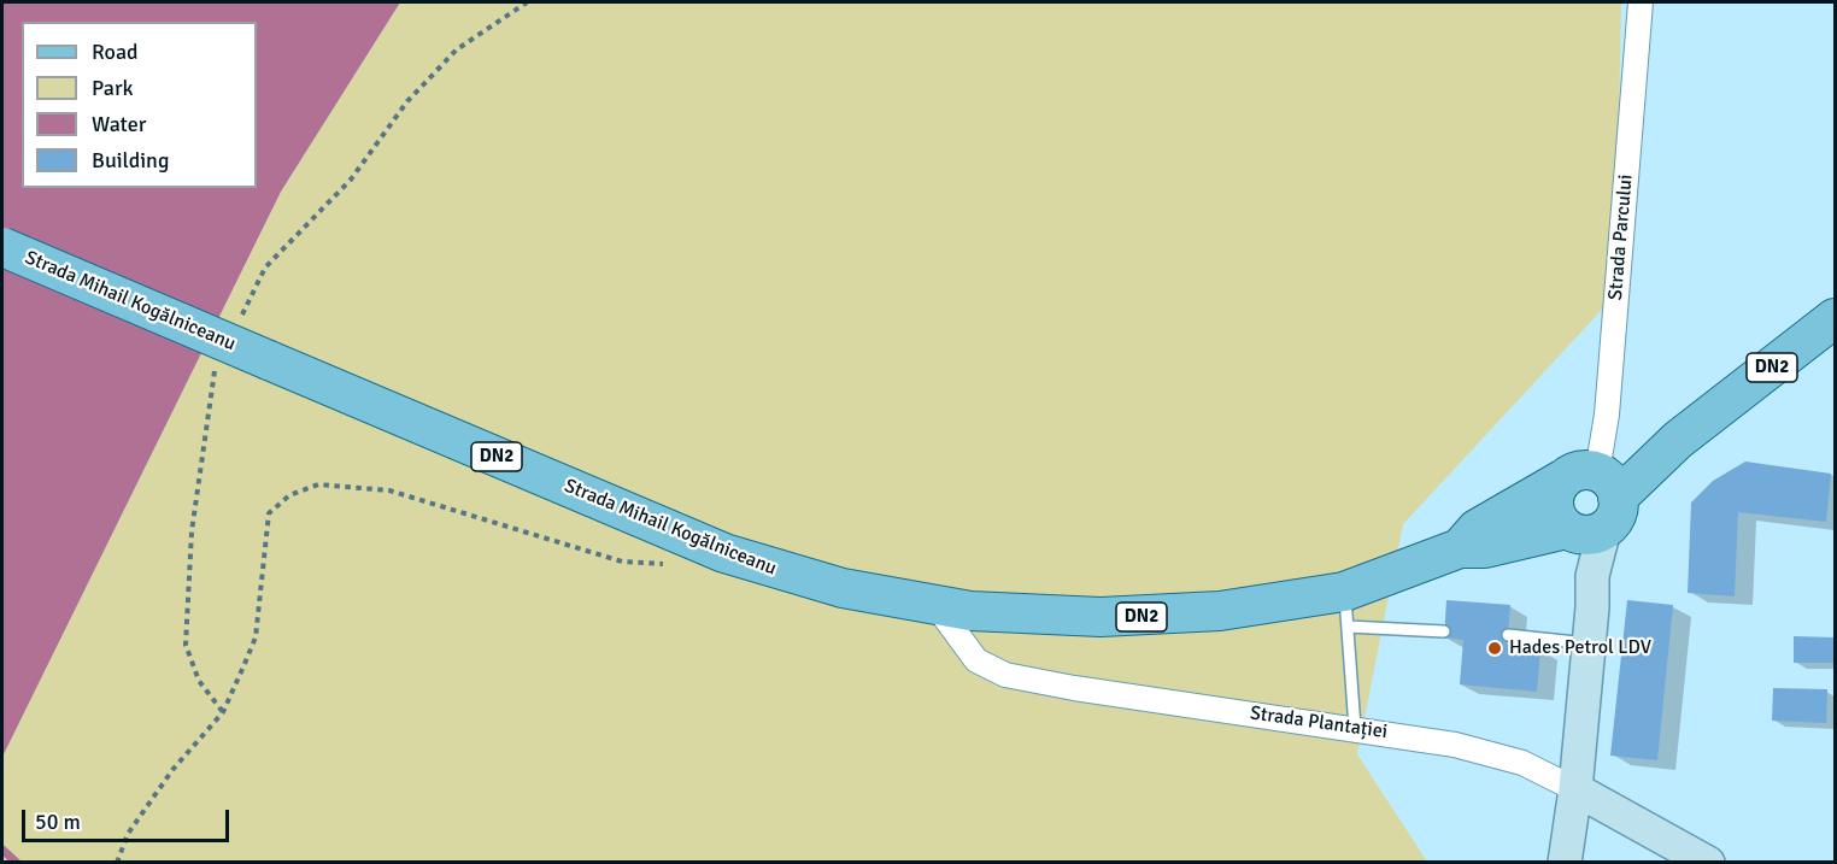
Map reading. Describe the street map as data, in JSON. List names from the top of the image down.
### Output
{
  "streets": {
    "main road": ["Strada Mihail Kogălniceanu", "DN2", "Strada Plantației"],
    "street": ["Strada Parcului"]
  },
  "crossings": [
    ["Strada Parcului", "Strada Mihail Kogălniceanu"],
    ["Strada Parcului", "DN2"],
    ["Strada Mihail Kogălniceanu", "DN2"],
    ["Strada Mihail Kogălniceanu", "Strada Plantației"]
  ],
  "places": ["Hades Petrol LDV"],
  "legend": [
    "Road",
    "Park",
    "Water",
    "Building"
  ],
  "scale_bar": "50 m"
}
